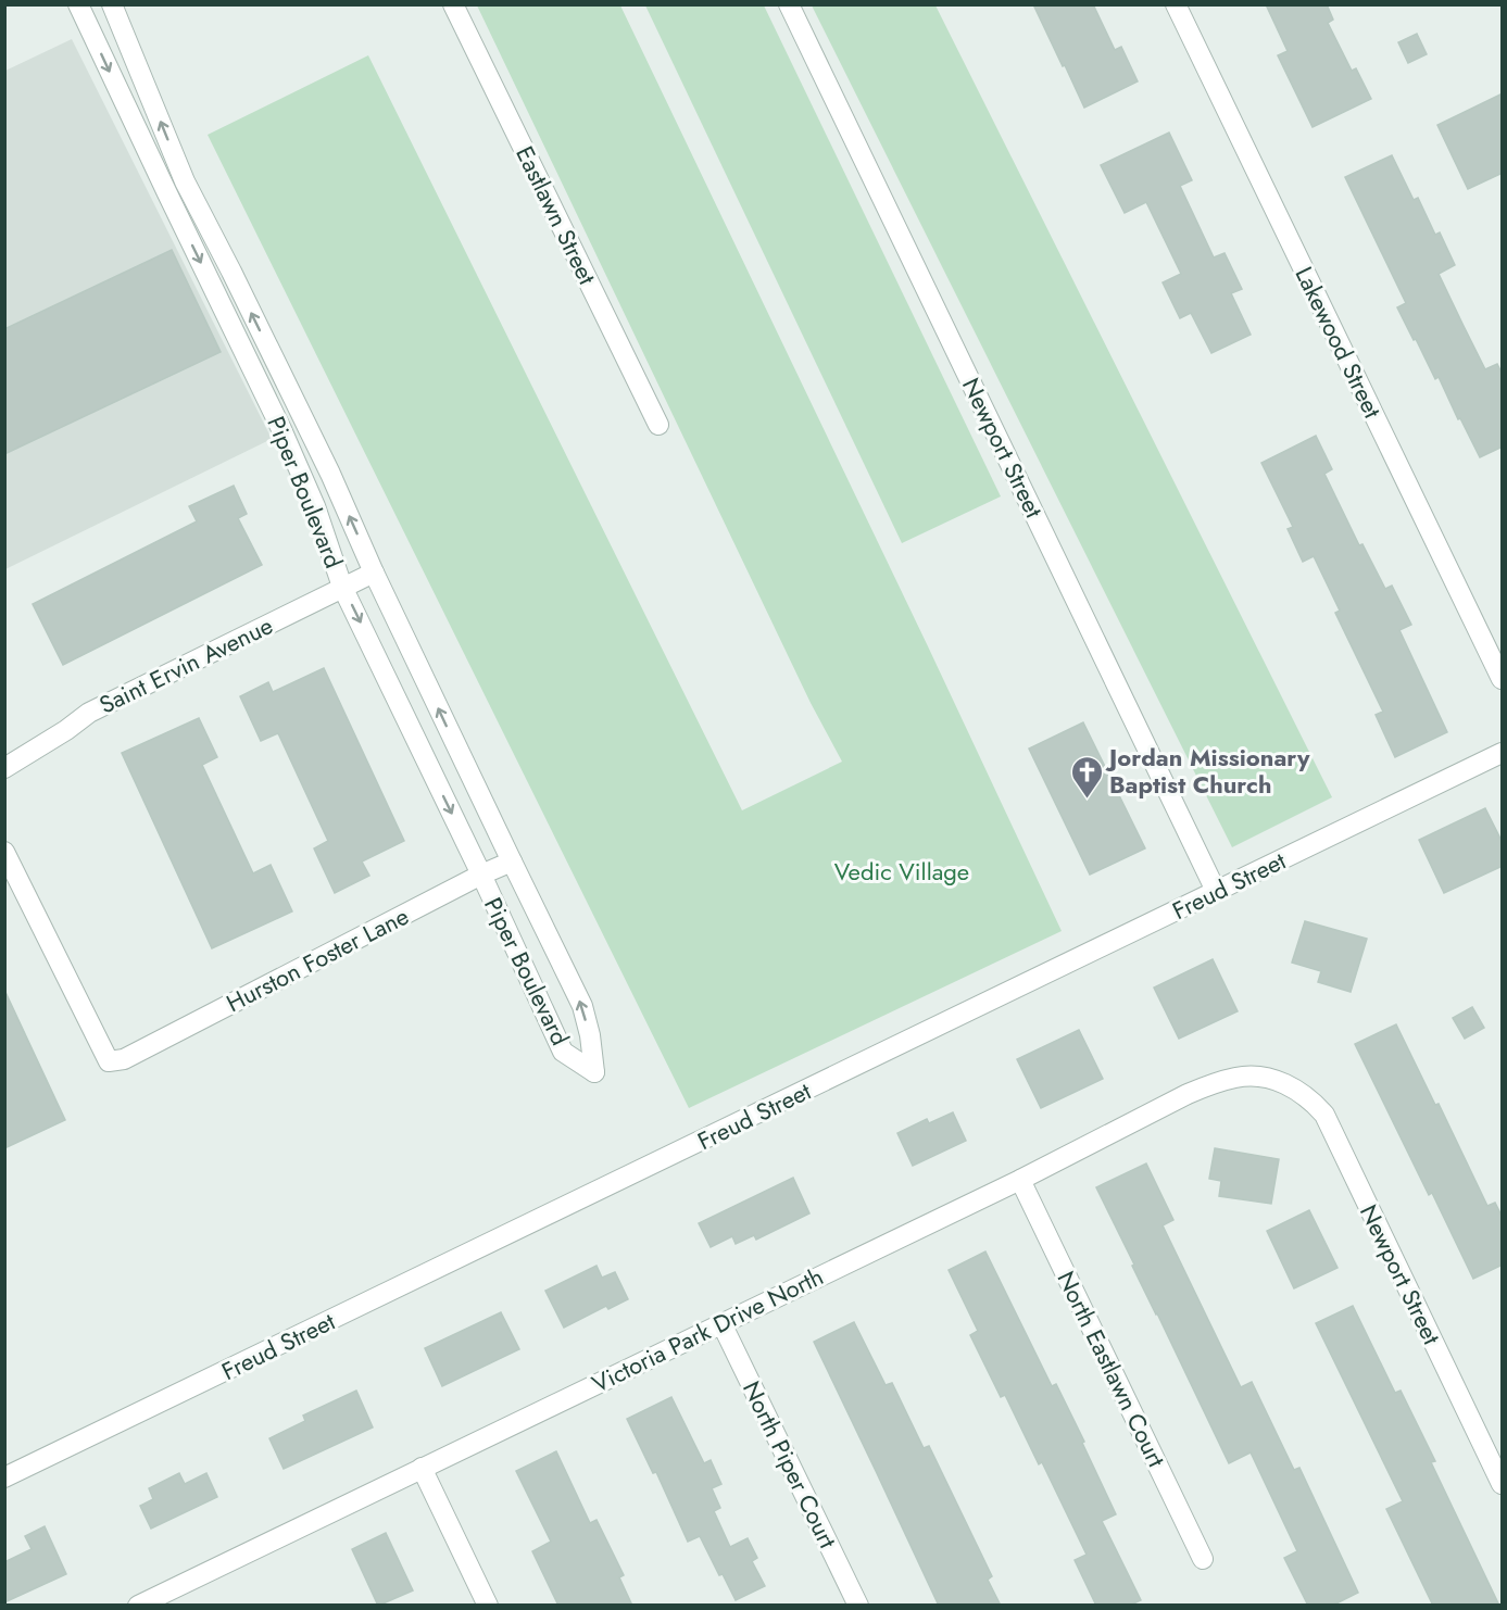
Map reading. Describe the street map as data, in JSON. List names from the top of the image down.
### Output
{
  "streets": {
    "street": [
      "Eastlawn Street",
      "Lakewood Street",
      "Newport Street",
      "Piper Boulevard",
      "Saint Ervin Avenue",
      "Freud Street",
      "Hurston Foster Lane",
      "Victoria Park Drive North",
      "North Eastlawn Court",
      "North Piper Court"
    ]
  },
  "crossings": [
    ["Newport Street", "Freud Street"],
    ["Newport Street", "Victoria Park Drive North"],
    ["Piper Boulevard", "Saint Ervin Avenue"],
    ["Piper Boulevard", "Hurston Foster Lane"],
    ["Victoria Park Drive North", "North Eastlawn Court"],
    ["Victoria Park Drive North", "North Piper Court"]
  ],
  "parks": ["Vedic Village"],
  "places": {
    "church": ["Jordan Missionary Baptist Church"]
  }
}
